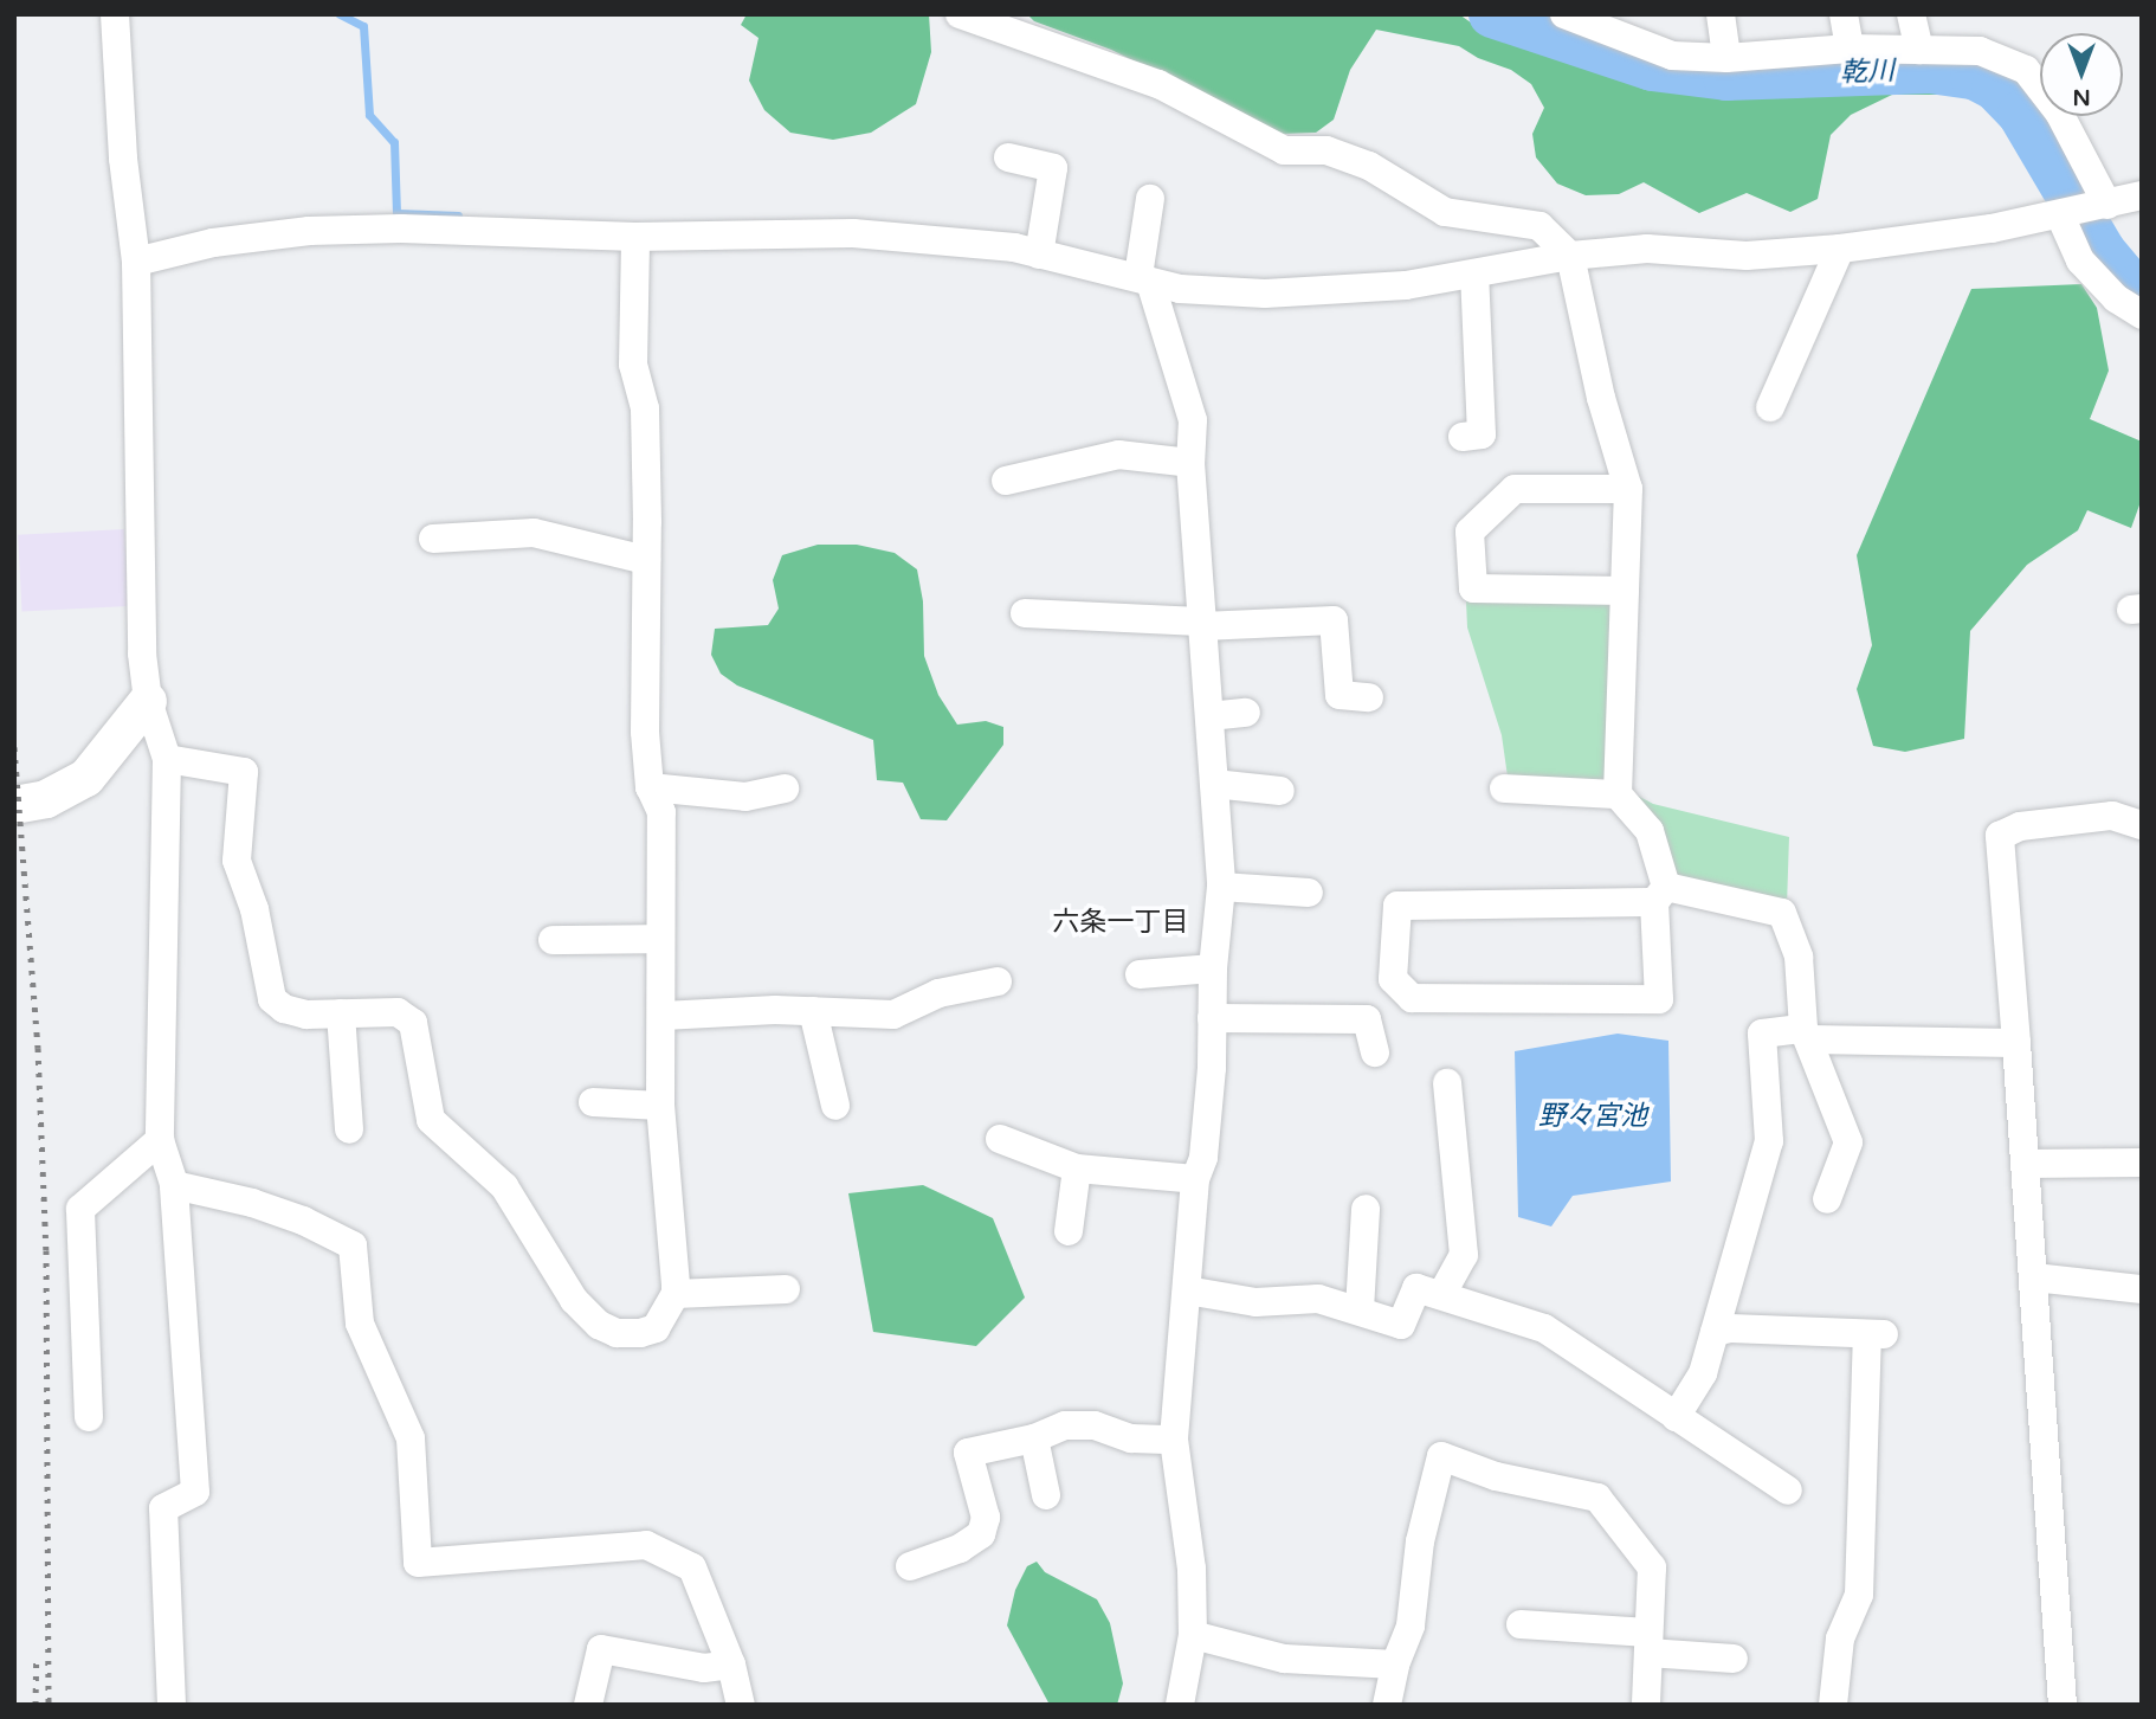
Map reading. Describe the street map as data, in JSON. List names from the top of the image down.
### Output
{
  "districts": ["六条一丁目"],
  "water": ["乾川", "野々宮池"],
  "north": "bottom"
}
